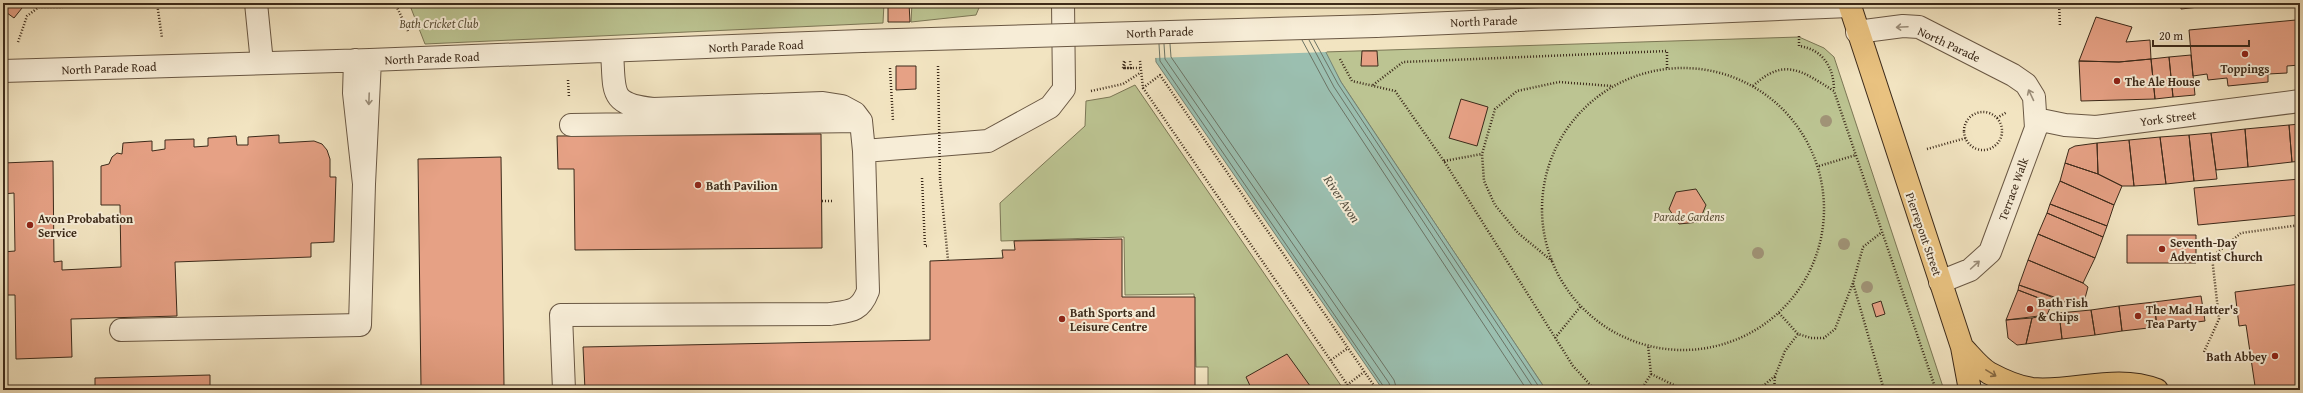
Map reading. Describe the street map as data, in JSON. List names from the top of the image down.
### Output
{
  "streets": {
    "main road": ["Pierrepont Street"],
    "street": [
      "North Parade",
      "North Parade Road",
      "York Street",
      "Terrace Walk"
    ]
  },
  "crossings": [
    ["North Parade", "North Parade Road"],
    ["North Parade", "Terrace Walk"],
    ["North Parade", "Pierrepont Street"],
    ["York Street", "Terrace Walk"],
    ["Terrace Walk", "Pierrepont Street"]
  ],
  "one_way": ["Terrace Walk"],
  "water": ["River Avon"],
  "parks": ["Bath Cricket Club", "Parade Gardens"],
  "places": [
    "Toppings",
    "The Ale House",
    "Bath Pavilion",
    "Avon Probabation Service",
    "Seventh-Day Adventist Church",
    "Bath Fish & Chips",
    "The Mad Hatter's Tea Party",
    "Bath Sports and Leisure Centre",
    "Bath Abbey"
  ],
  "scale_bar": "20 m"
}
